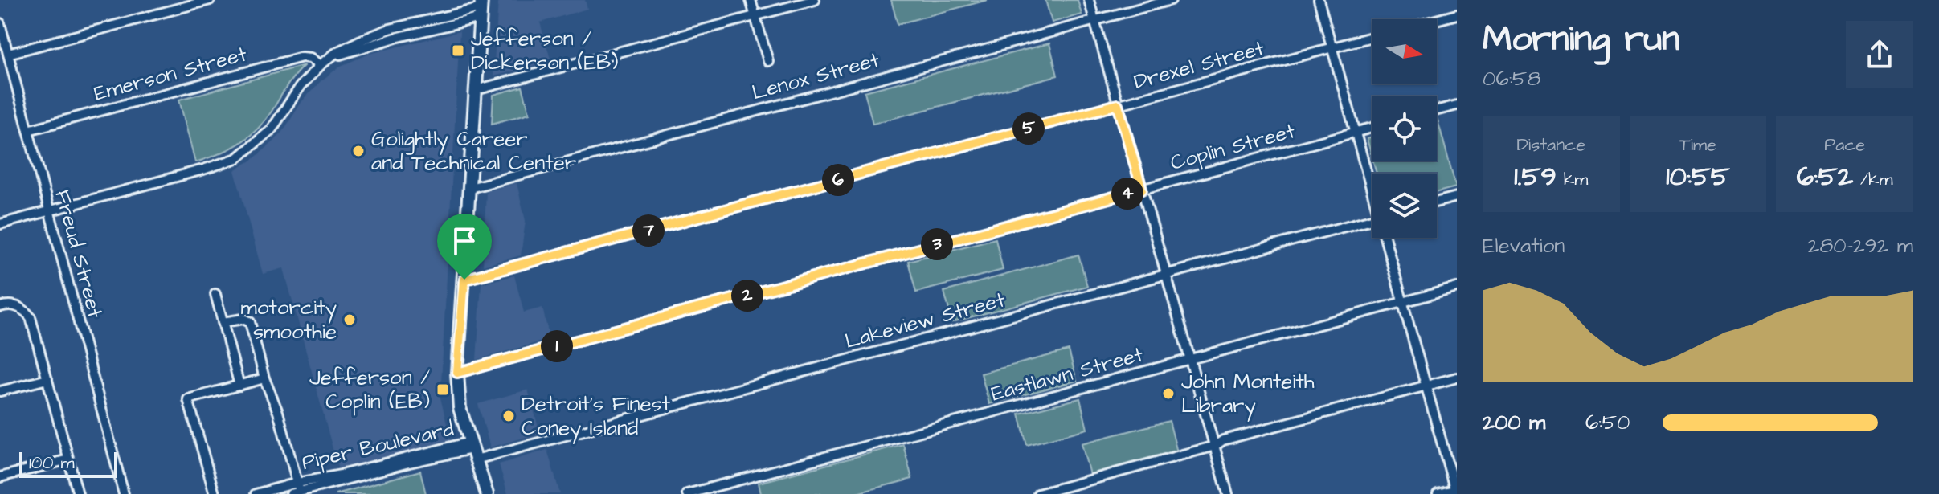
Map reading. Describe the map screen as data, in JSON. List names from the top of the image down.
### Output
{
  "streets": {
    "street": [
      "Drexel Street",
      "Emerson Street",
      "Lenox Street",
      "Coplin Street",
      "Freud Street",
      "Lakeview Street",
      "Eastlawn Street",
      "Piper Boulevard"
    ]
  },
  "crossings": [
    ["Emerson Street", "Freud Street"],
    ["Lakeview Street", "Piper Boulevard"]
  ],
  "places": {
    "transit": ["Jefferson / Dickerson (EB)", "Jefferson / Coplin (EB)"],
    "other": [
      "Golightly Career and Technical Center",
      "motorcity smoothie",
      "John Monteith Library",
      "Detroit's Finest Coney Island"
    ]
  },
  "scale_bar": "100 m",
  "north": "right",
  "page": {
    "heading": ["Morning run", "06:58"],
    "stats": [
      ["Distance", "1.59 km"],
      ["Time", "10:55"],
      ["Pace", "6:52 /km"]
    ],
    "pins": [
      "5",
      "6",
      "4",
      "7",
      "3",
      "2",
      "1"
    ],
    "chart": ["Elevation", "280–292 m"],
    "list": [
      {
        "name": "200 m",
        "note": "6:50"
      }
    ],
    "scale": "100 m"
  }
}
